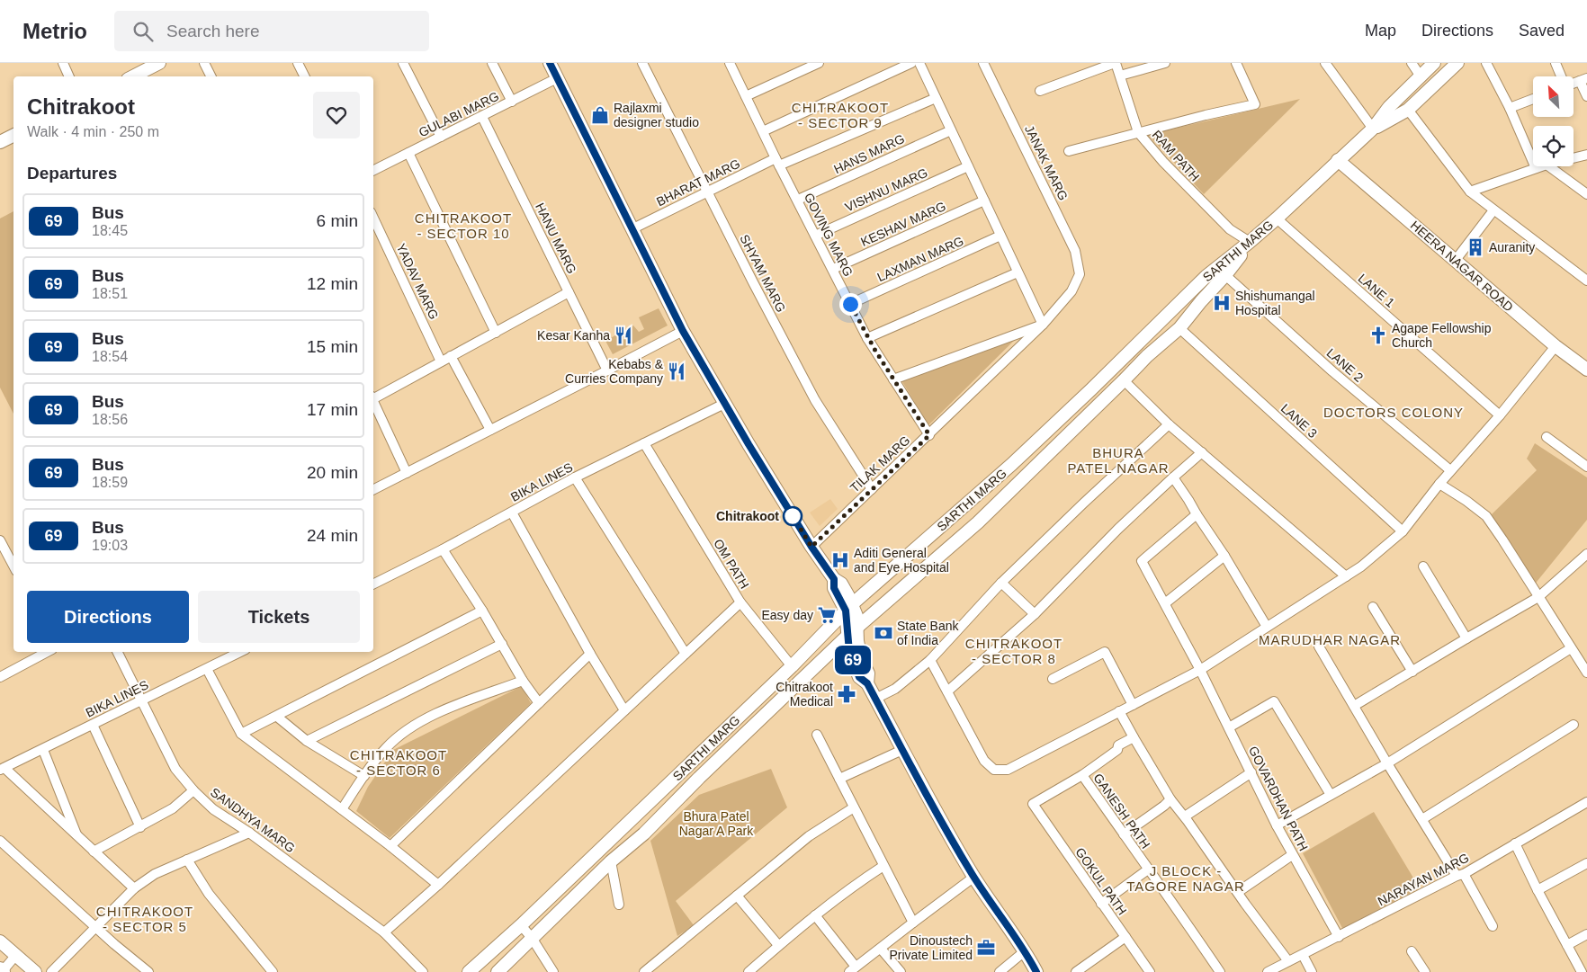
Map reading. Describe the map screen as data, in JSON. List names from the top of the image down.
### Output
{
  "streets": {
    "street": [
      "GULABI MARG",
      "HANS MARG",
      "RAM PATH",
      "JANAK MARG",
      "BHARAT MARG",
      "VISHNU MARG",
      "KESHAV MARG",
      "GOVING MARG",
      "HANU MARG",
      "SARTHI MARG",
      "LAXMAN MARG",
      "HEERA NAGAR ROAD",
      "SHYAM MARG",
      "YADAV MARG",
      "LANE 1",
      "LANE 2",
      "LANE 3",
      "TILAK MARG",
      "BIKA LINES",
      "OM PATH",
      "GOVARDHAN PATH",
      "GANESH PATH",
      "SANDHYA MARG",
      "NARAYAN MARG",
      "GOKUL PATH"
    ]
  },
  "crossings": [
    ["GULABI MARG", "HANU MARG"],
    ["HANS MARG", "GOVING MARG"],
    ["RAM PATH", "SARTHI MARG"],
    ["JANAK MARG", "TILAK MARG"],
    ["BHARAT MARG", "GOVING MARG"],
    ["BHARAT MARG", "SHYAM MARG"],
    ["VISHNU MARG", "GOVING MARG"],
    ["KESHAV MARG", "GOVING MARG"],
    ["GOVING MARG", "LAXMAN MARG"],
    ["GOVING MARG", "TILAK MARG"],
    ["SARTHI MARG", "HEERA NAGAR ROAD"],
    ["SARTHI MARG", "LANE 1"],
    ["SARTHI MARG", "LANE 2"],
    ["SARTHI MARG", "LANE 3"],
    ["SARTHI MARG", "OM PATH"],
    ["SHYAM MARG", "TILAK MARG"],
    ["BIKA LINES", "OM PATH"],
    ["BIKA LINES", "SANDHYA MARG"],
    ["GOVARDHAN PATH", "NARAYAN MARG"],
    ["GANESH PATH", "GOKUL PATH"]
  ],
  "districts": [
    "CHITRAKOOT - SECTOR 9",
    "CHITRAKOOT - SECTOR 10",
    "DOCTORS COLONY",
    "BHURA PATEL NAGAR",
    "MARUDHAR NAGAR",
    "CHITRAKOOT - SECTOR 8",
    "CHITRAKOOT - SECTOR 6",
    "J BLOCK - TAGORE NAGAR",
    "CHITRAKOOT - SECTOR 5"
  ],
  "parks": ["Bhura Patel Nagar A Park"],
  "places": {
    "shop": ["Rajlaxmi designer studio"],
    "building": ["Auranity"],
    "hospital": ["Shishumangal Hospital", "Aditi General and Eye Hospital"],
    "restaurant": ["Kesar Kanha", "Kebabs & Curries Company"],
    "church": ["Agape Fellowship Church"],
    "other": ["Chitrakoot"],
    "supermarket": ["Easy day"],
    "bank": ["State Bank of India"],
    "pharmacy": ["Chitrakoot Medical"],
    "office": ["Dinoustech Private Limited"]
  },
  "lines": ["bus line 69"],
  "north": "top left",
  "page": {
    "header": "Metrio",
    "search": "Search here",
    "nav": ["Map", "Directions", "Saved"],
    "on_map": "69",
    "heading": [
      ["Chitrakoot", "Walk · 4 min · 250 m"],
      "Departures"
    ],
    "list": [
      {
        "mark": "69",
        "name": "Bus",
        "note": "18:45",
        "value": "6 min"
      },
      {
        "mark": "69",
        "name": "Bus",
        "note": "18:51",
        "value": "12 min"
      },
      {
        "mark": "69",
        "name": "Bus",
        "note": "18:54",
        "value": "15 min"
      },
      {
        "mark": "69",
        "name": "Bus",
        "note": "18:56",
        "value": "17 min"
      },
      {
        "mark": "69",
        "name": "Bus",
        "note": "18:59",
        "value": "20 min"
      },
      {
        "mark": "69",
        "name": "Bus",
        "note": "19:03",
        "value": "24 min"
      }
    ],
    "buttons": ["Directions", "Tickets"]
  }
}
